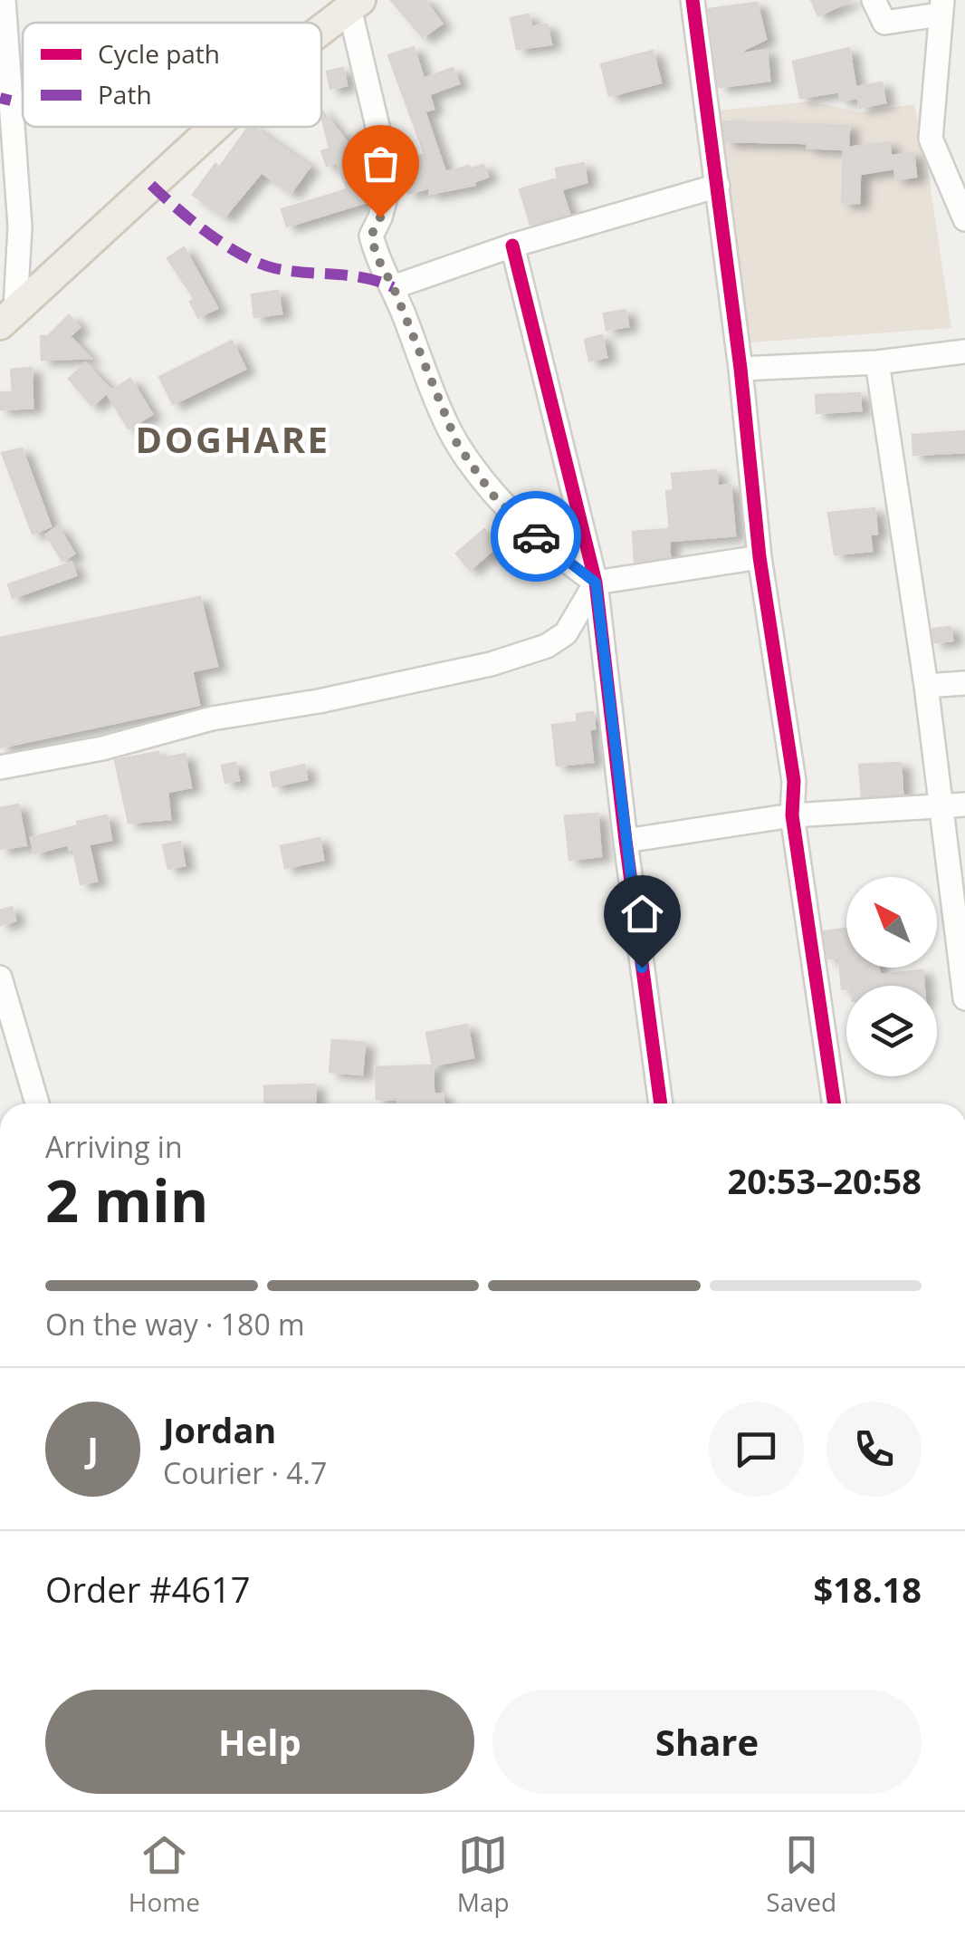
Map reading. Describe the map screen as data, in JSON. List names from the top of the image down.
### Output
{
  "districts": ["DOGHARE"],
  "legend": ["Cycle path", "Path"],
  "north": "top left",
  "page": {
    "heading": ["2 min", "Arriving in", "20:53–20:58"],
    "panel": [
      "Jordan",
      "Courier · 4.7",
      "Order #4617",
      "$18.18"
    ],
    "bar": "On the way · 180 m",
    "round": "J",
    "buttons": ["Help", "Share"],
    "tabs": ["Home", "Map", "Saved"]
  }
}
